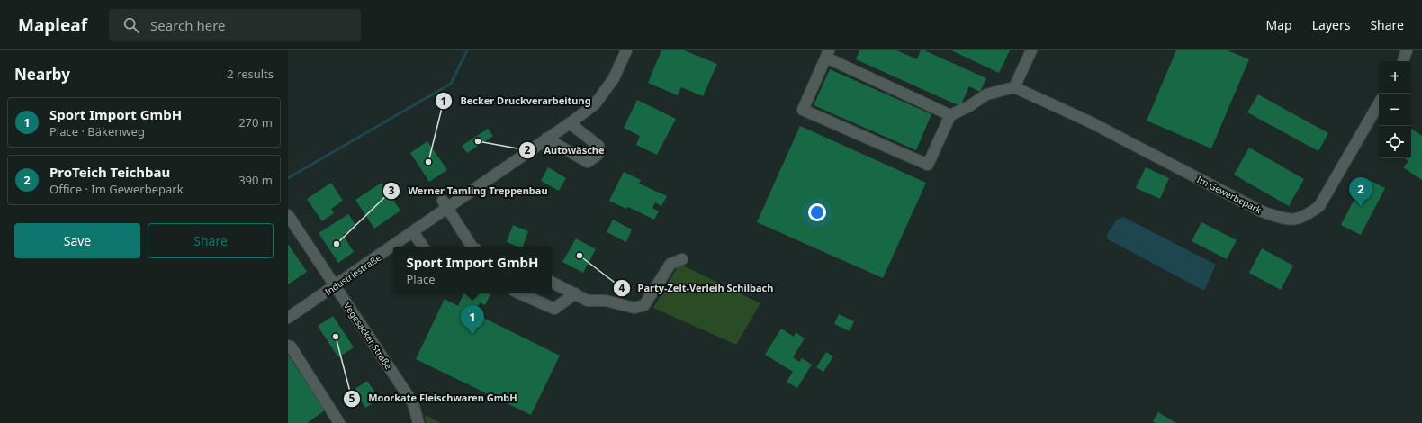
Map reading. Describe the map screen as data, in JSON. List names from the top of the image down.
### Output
{
  "streets": {
    "street": ["Im Gewerbepark", "Industriestraße", "Vegesacker Straße"]
  },
  "crossings": [
    ["Industriestraße", "Vegesacker Straße"]
  ],
  "places": [
    "Autowäsche",
    "Becker Druckverarbeitung",
    "Werner Tamling Treppenbau",
    "Party-Zelt-Verleih Schilbach",
    "Moorkate Fleischwaren GmbH"
  ],
  "page": {
    "header": "Mapleaf",
    "search": "Search here",
    "nav": ["Map", "Layers", "Share"],
    "heading": ["Nearby", "2 results"],
    "map_buttons": ["+", "−"],
    "list": [
      {
        "mark": "1",
        "name": "Sport Import GmbH",
        "note": "Place · Bäkenweg",
        "value": "270 m"
      },
      {
        "mark": "2",
        "name": "ProTeich Teichbau",
        "note": "Office · Im Gewerbepark",
        "value": "390 m"
      }
    ],
    "pins": ["2", "1"],
    "buttons": ["Save", "Share"],
    "popup": ["Sport Import GmbH", "Place"]
  }
}
